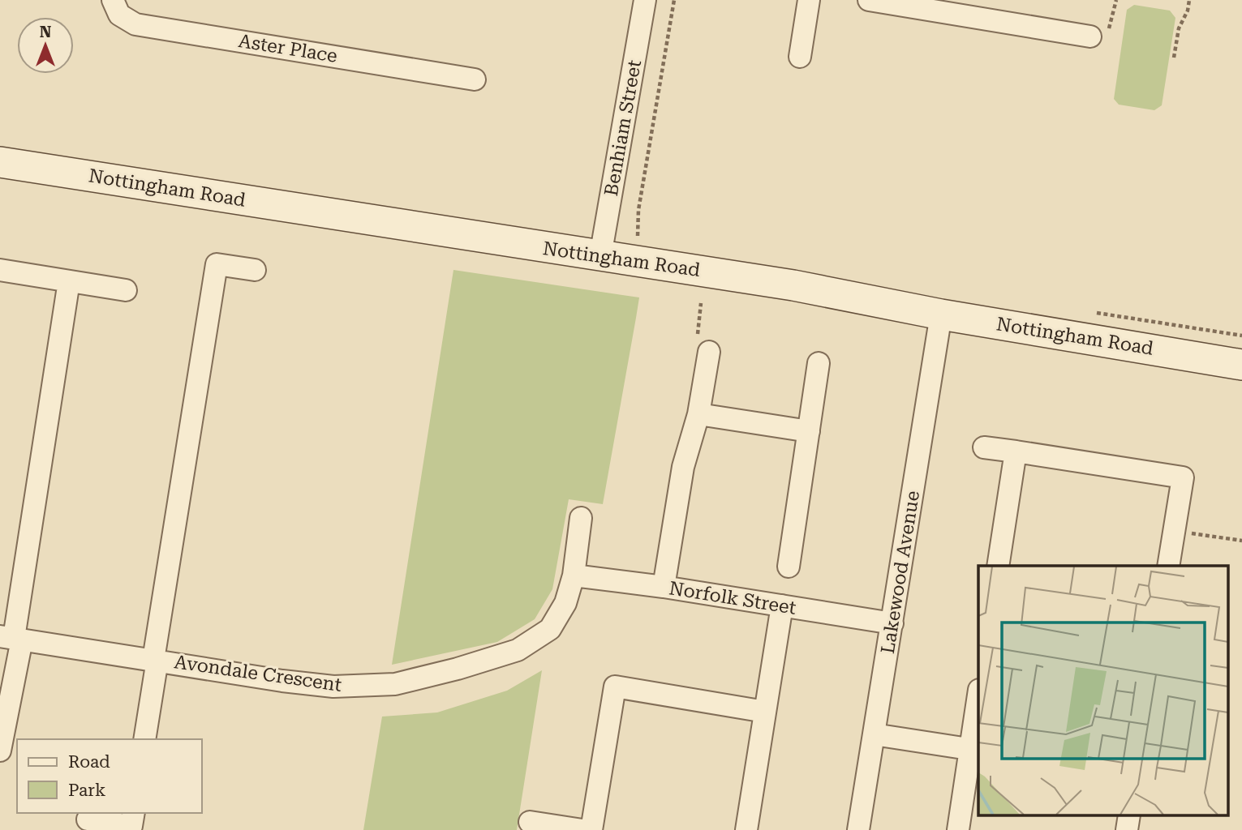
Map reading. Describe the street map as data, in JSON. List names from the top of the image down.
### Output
{
  "streets": {
    "street": [
      "Aster Place",
      "Benhiam Street",
      "Nottingham Road",
      "Lakewood Avenue",
      "Norfolk Street",
      "Avondale Crescent"
    ]
  },
  "crossings": [
    ["Benhiam Street", "Nottingham Road"],
    ["Nottingham Road", "Lakewood Avenue"],
    ["Lakewood Avenue", "Norfolk Street"],
    ["Norfolk Street", "Avondale Crescent"]
  ],
  "legend": ["Road", "Park"],
  "north": "top"
}
